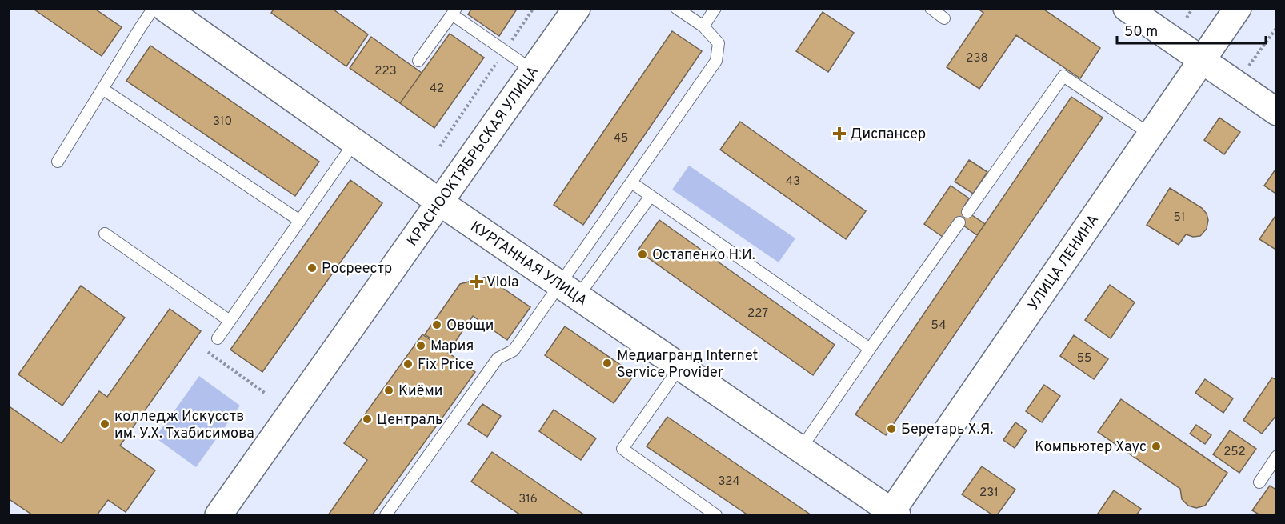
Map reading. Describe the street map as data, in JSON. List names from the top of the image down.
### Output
{
  "streets": {
    "street": ["КРАСНООКТЯБРЬСКАЯ УЛИЦА", "УЛИЦА ЛЕНИНА", "КУРГАННАЯ УЛИЦА"]
  },
  "crossings": [
    ["КРАСНООКТЯБРЬСКАЯ УЛИЦА", "КУРГАННАЯ УЛИЦА"],
    ["УЛИЦА ЛЕНИНА", "КУРГАННАЯ УЛИЦА"]
  ],
  "places": {
    "health": ["Диспансер", "Viola"],
    "other": [
      "Остапенко Н.И.",
      "Росреестр",
      "Овощи",
      "Мария",
      "Медиагранд Internet Service Provider",
      "Fix Price",
      "Киёми",
      "Централь",
      "колледж Искусств им. У.Х. Тхабисимова",
      "Беретарь Х.Я.",
      "Компьютер Хаус"
    ]
  },
  "house_numbers": [
    "238",
    "223",
    "42",
    "310",
    "45",
    "43",
    "51",
    "227",
    "54",
    "55",
    "252",
    "324",
    "231",
    "316"
  ],
  "scale_bar": "50 m"
}
